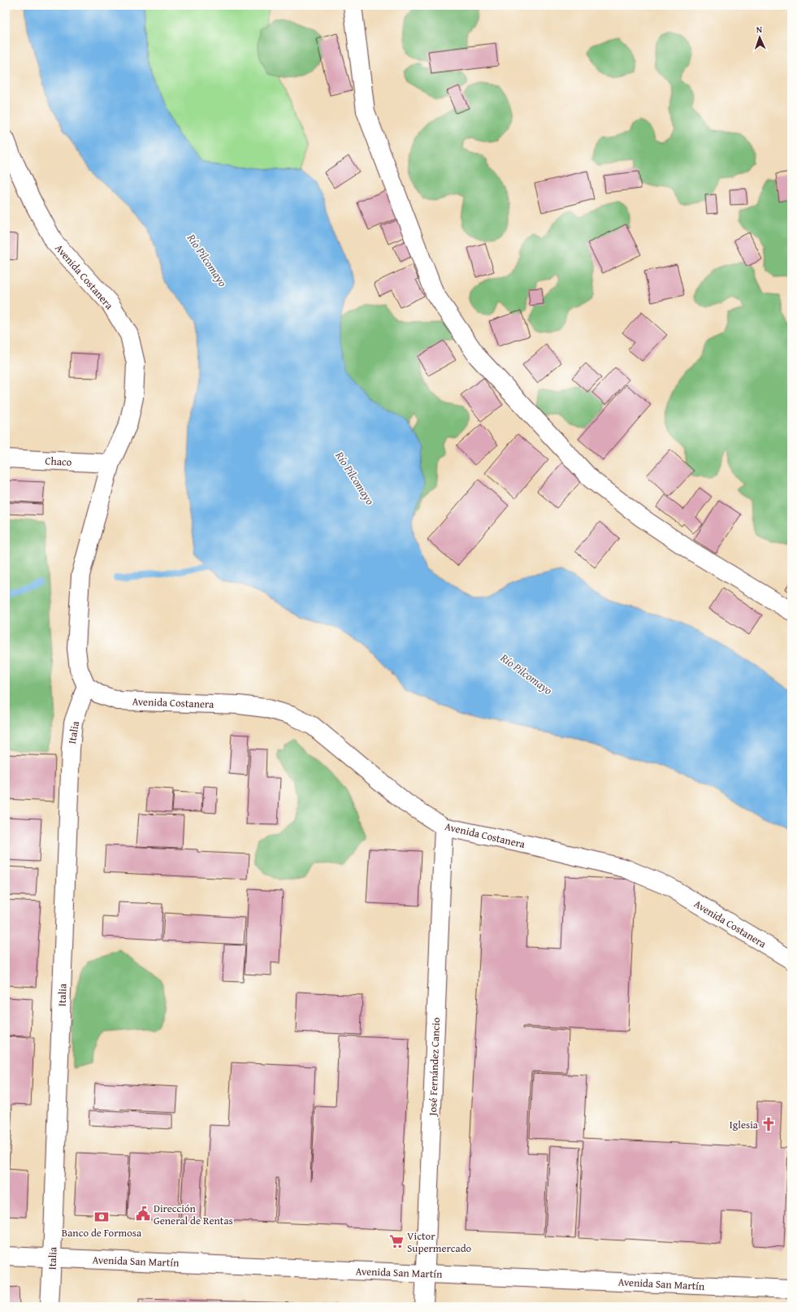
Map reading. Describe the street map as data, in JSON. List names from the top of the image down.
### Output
{
  "streets": {
    "street": [
      "Avenida Costanera",
      "Chaco",
      "Italia",
      "José Fernández Cancio",
      "Avenida San Martín"
    ]
  },
  "crossings": [
    ["Avenida Costanera", "Chaco"],
    ["Avenida Costanera", "Italia"],
    ["Avenida Costanera", "José Fernández Cancio"],
    ["Italia", "Avenida San Martín"],
    ["José Fernández Cancio", "Avenida San Martín"]
  ],
  "water": ["Río Pilcomayo"],
  "places": {
    "church": ["Iglesia"],
    "public building": ["Dirección General de Rentas"],
    "bank": ["Banco de Formosa"],
    "supermarket": ["Victor Supermercado"]
  },
  "north": "top"
}
